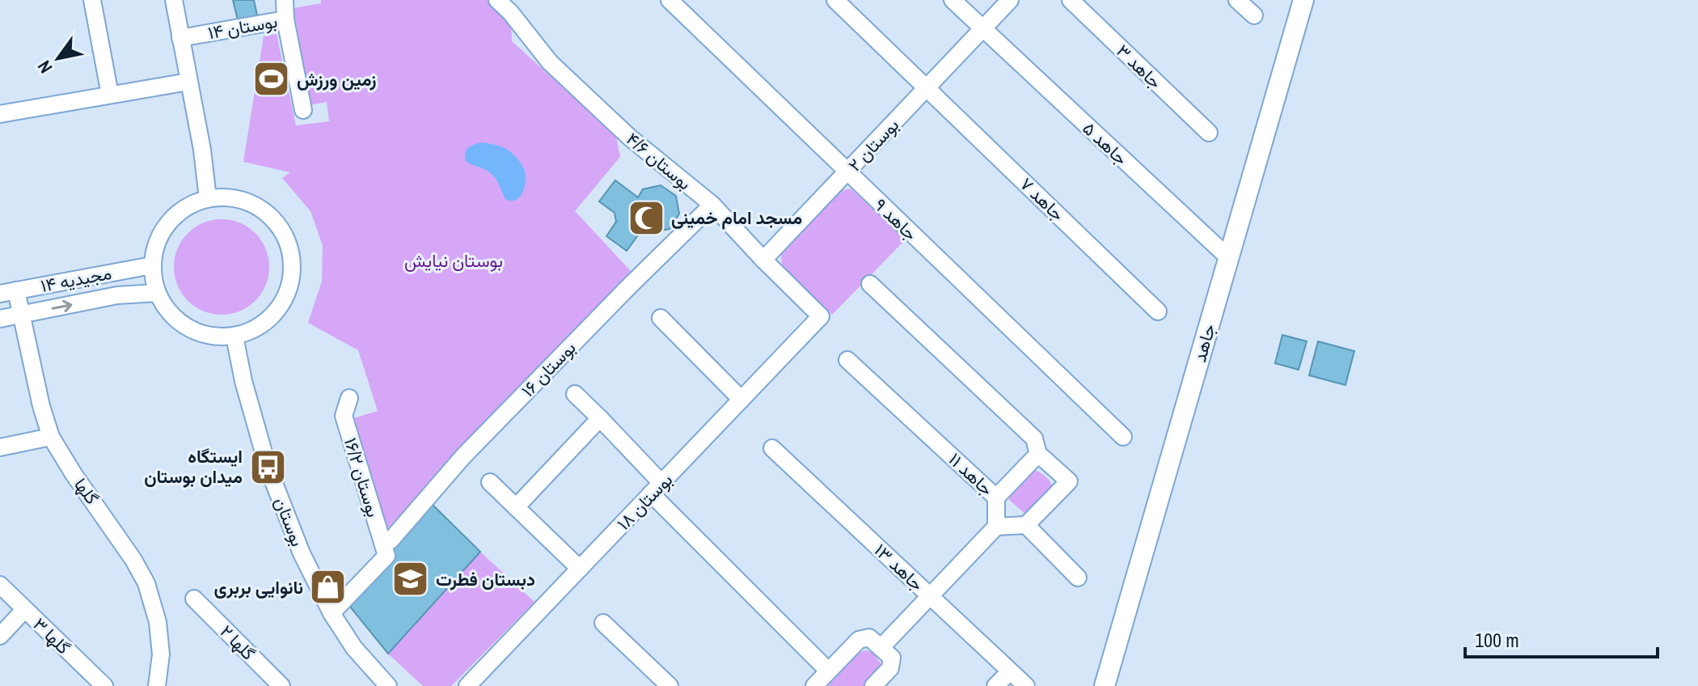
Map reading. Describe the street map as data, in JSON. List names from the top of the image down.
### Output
{
  "streets": {
    "main road": ["جاهد"],
    "street": [
      "بوستان ۱۴",
      "جاهد ۳",
      "جاهد ۵",
      "بوستان ۲",
      "بوستان ۴/۶",
      "جاهد ۷",
      "جاهد ۹",
      "مجیدیه ۱۴",
      "بوستان ۱۶",
      "جاهد ۱۱",
      "بوستان ۱۶/۲",
      "گلها",
      "بوستان ۱۸",
      "بوستان",
      "جاهد ۱۳",
      "گلها ۳",
      "گلها ۲"
    ]
  },
  "crossings": [
    ["جاهد ۵", "بوستان ۲"],
    ["جاهد ۵", "جاهد"],
    ["بوستان ۲", "بوستان ۴/۶"],
    ["بوستان ۲", "جاهد ۷"],
    ["بوستان ۲", "جاهد ۹"],
    ["بوستان ۴/۶", "بوستان ۱۶"],
    ["بوستان ۴/۶", "بوستان ۱۸"],
    ["مجیدیه ۱۴", "گلها"],
    ["مجیدیه ۱۴", "بوستان"],
    ["بوستان ۱۶", "بوستان ۱۶/۲"],
    ["بوستان ۱۶", "بوستان"]
  ],
  "parks": ["بوستان نیایش"],
  "places": {
    "sports": ["زمین ورزش"],
    "mosque": ["مسجد امام خمینی"],
    "bus stop": ["ایستگاه میدان بوستان"],
    "school or university": ["دبستان فطرت"],
    "shop": ["نانوایی بربری"]
  },
  "scale_bar": "100 m",
  "north": "bottom left"
}
